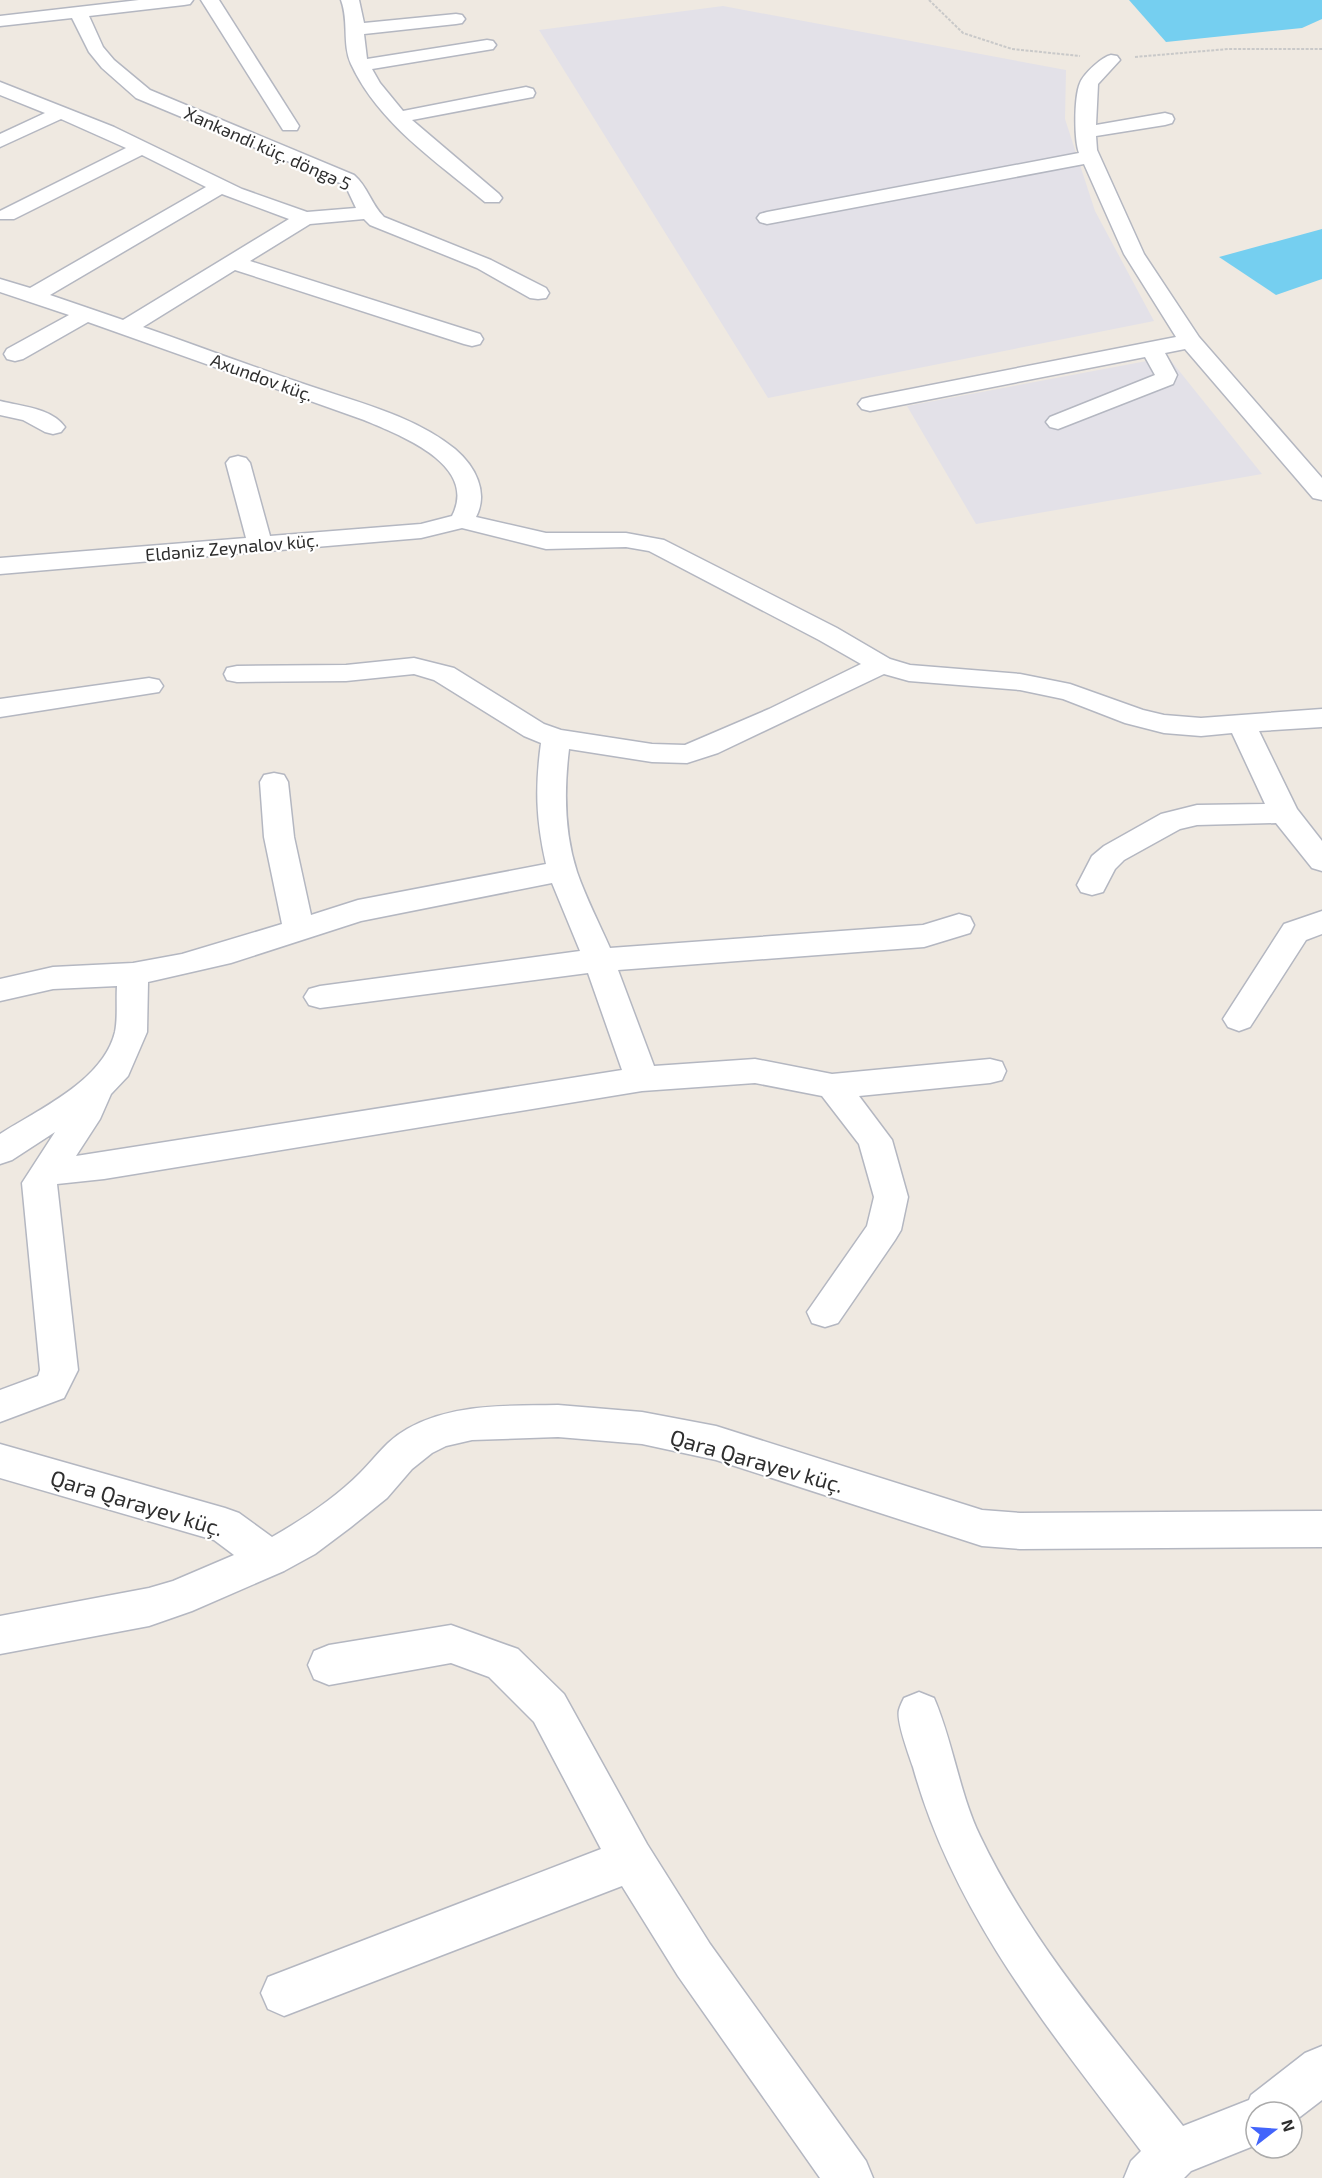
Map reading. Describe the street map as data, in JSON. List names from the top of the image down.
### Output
{
  "streets": {
    "street": [
      "Xankəndi küç. döngə 5",
      "Axundov küç.",
      "Eldəniz Zeynalov küç.",
      "Qara Qarayev küç."
    ]
  },
  "crossings": [
    ["Axundov küç.", "Eldəniz Zeynalov küç."]
  ],
  "north": "right"
}
